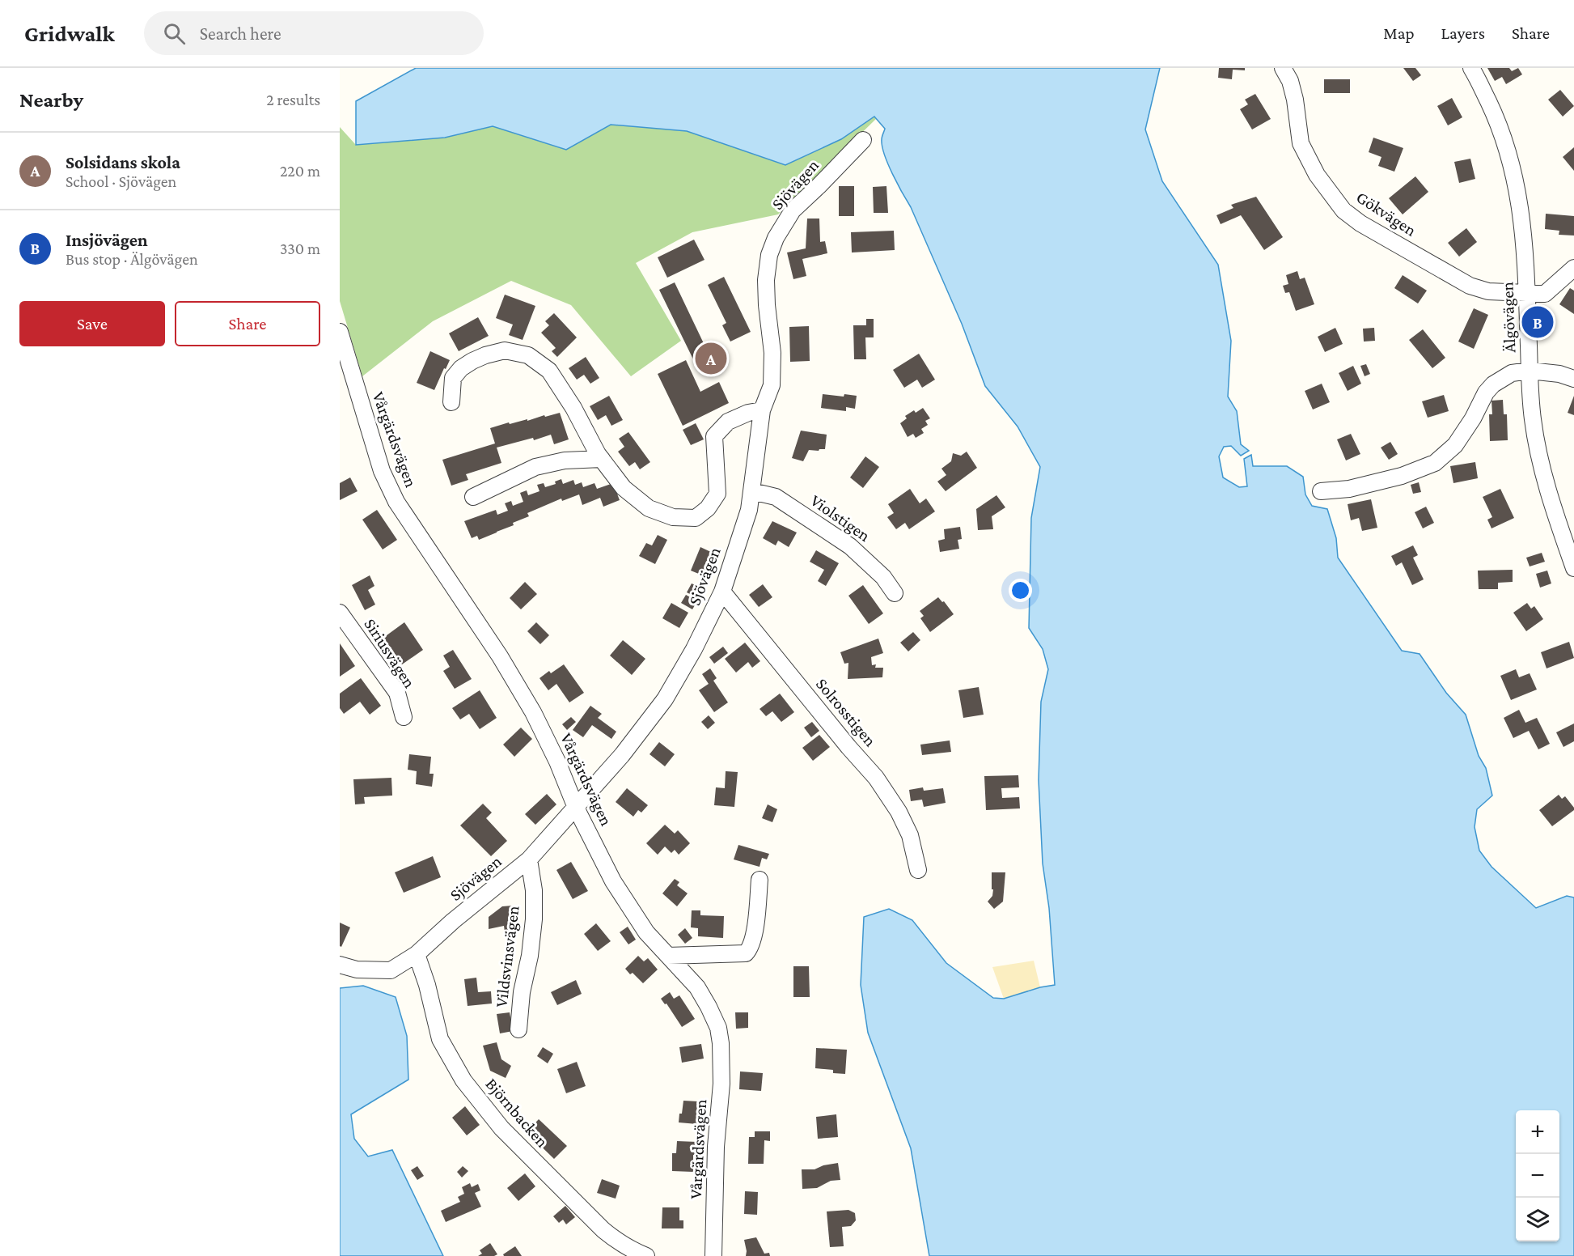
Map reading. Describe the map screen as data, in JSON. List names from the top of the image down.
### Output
{
  "streets": {
    "street": [
      "Sjövägen",
      "Gökvägen",
      "Älgövägen",
      "Vårgärdsvägen",
      "Violstigen",
      "Siriusvägen",
      "Solrosstigen",
      "Vildsvinsvägen",
      "Björnbacken"
    ]
  },
  "crossings": [
    ["Sjövägen", "Vårgärdsvägen"],
    ["Sjövägen", "Violstigen"],
    ["Sjövägen", "Solrosstigen"],
    ["Sjövägen", "Vildsvinsvägen"],
    ["Sjövägen", "Björnbacken"],
    ["Gökvägen", "Älgövägen"]
  ],
  "page": {
    "header": "Gridwalk",
    "search": "Search here",
    "nav": ["Map", "Layers", "Share"],
    "heading": ["Nearby", "2 results"],
    "list": [
      {
        "mark": "A",
        "name": "Solsidans skola",
        "note": "School · Sjövägen",
        "value": "220 m"
      },
      {
        "mark": "B",
        "name": "Insjövägen",
        "note": "Bus stop · Älgövägen",
        "value": "330 m"
      }
    ],
    "buttons": ["Save", "Share"],
    "pins": ["B", "A"],
    "map_buttons": ["+", "−"]
  }
}
